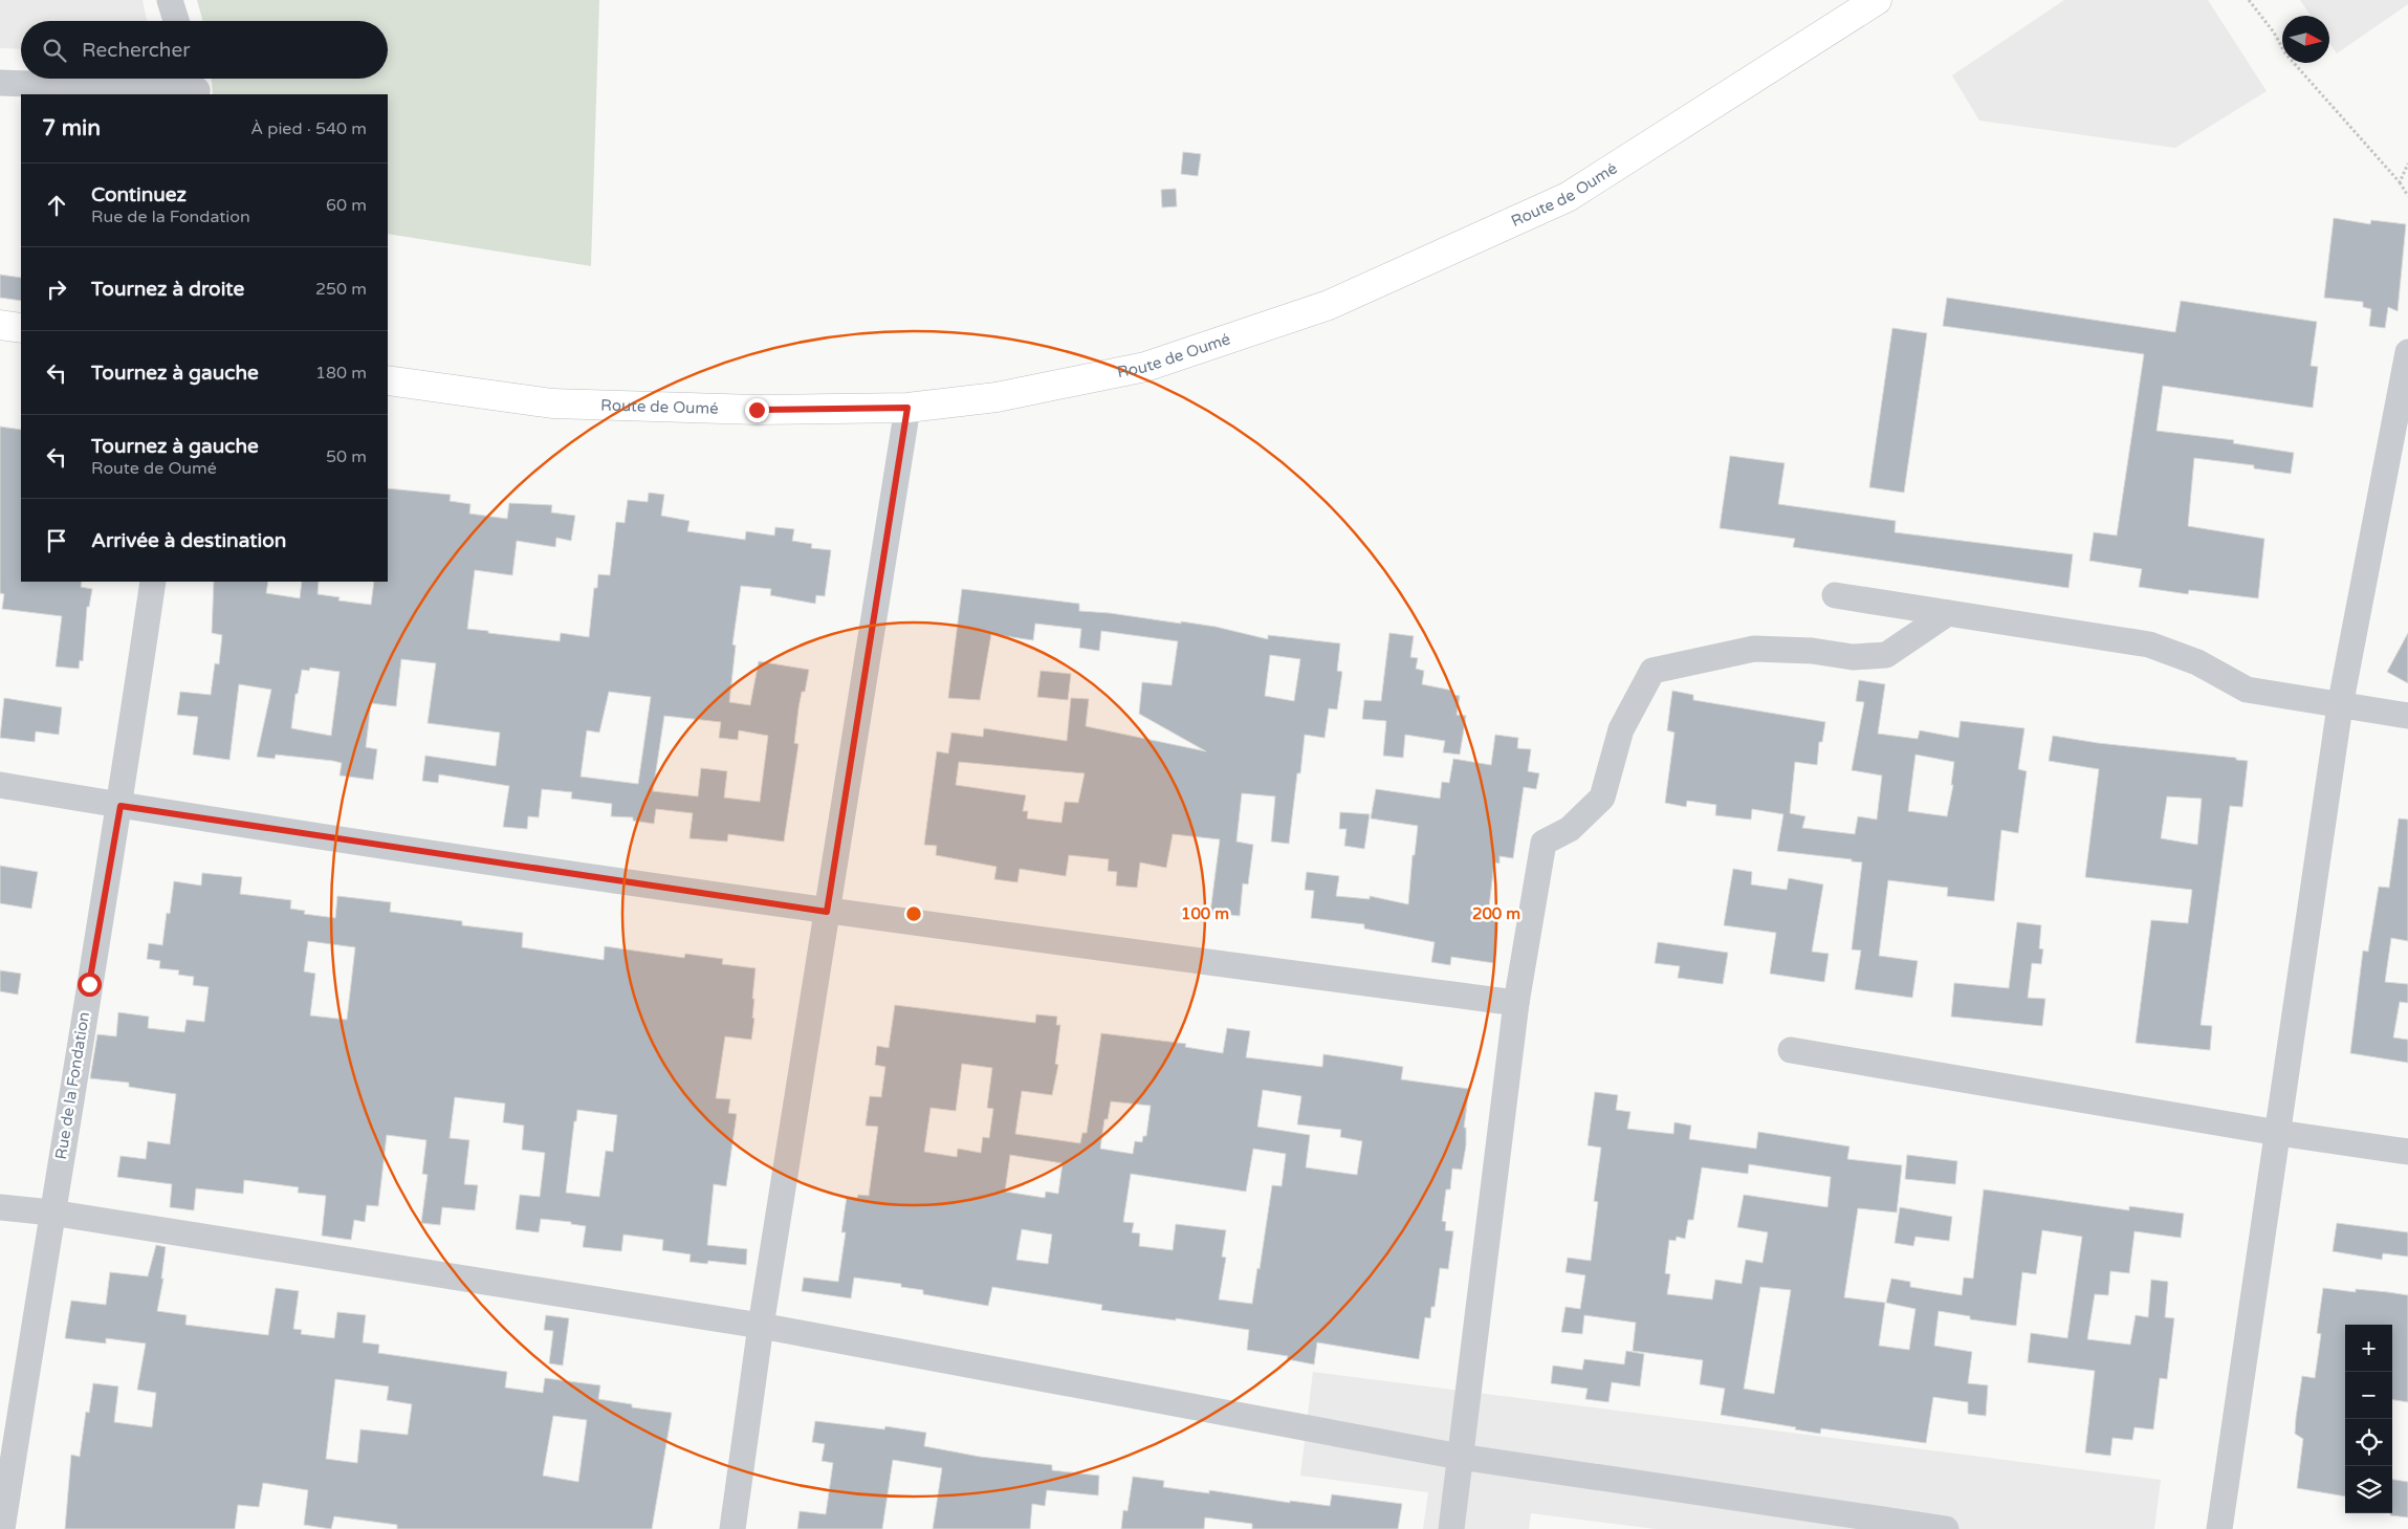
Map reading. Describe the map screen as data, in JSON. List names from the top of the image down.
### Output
{
  "streets": {
    "main road": ["Route de Oumé"],
    "street": ["Rue de la Fondation"]
  },
  "north": "right",
  "page": {
    "search": "Rechercher",
    "heading": ["7 min", "À pied · 540 m"],
    "list": [
      ["Continuez", "Rue de la Fondation", "60 m"],
      ["Tournez à droite", "250 m"],
      ["Tournez à gauche", "180 m"],
      ["Tournez à gauche", "Route de Oumé", "50 m"],
      "Arrivée à destination"
    ],
    "map_buttons": ["+", "−"]
  },
  "rings": ["100 m", "200 m"]
}
